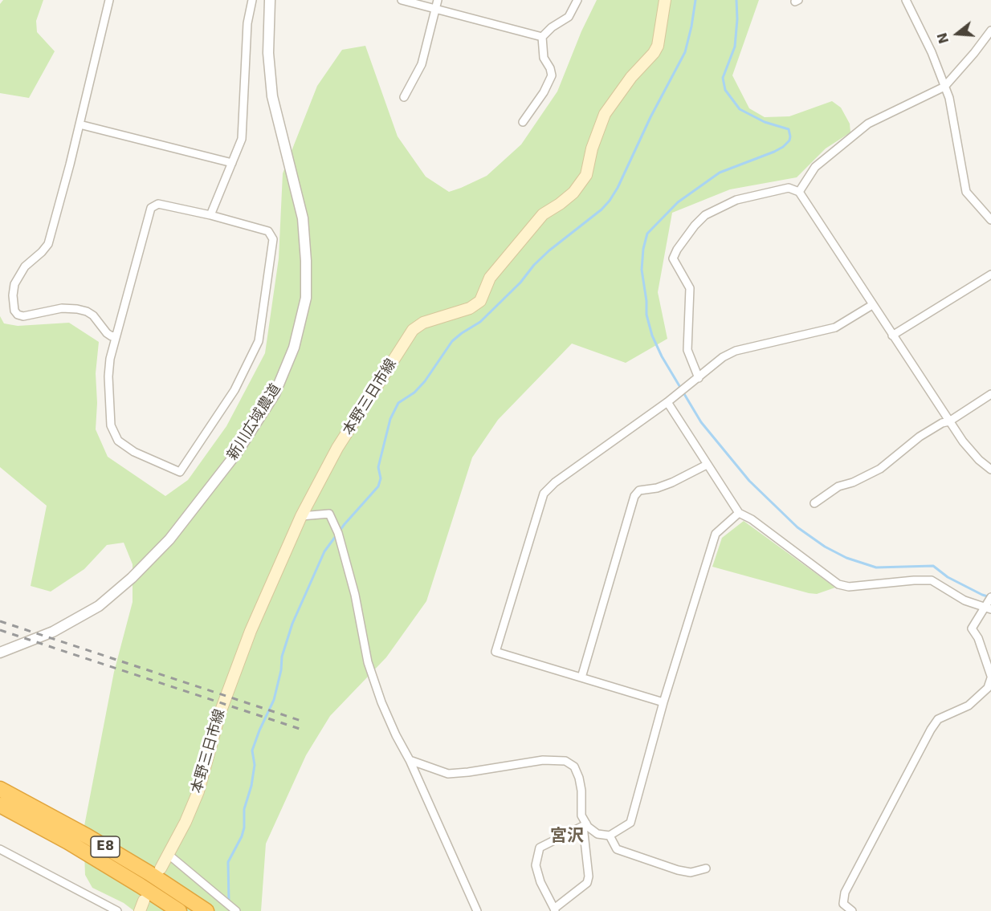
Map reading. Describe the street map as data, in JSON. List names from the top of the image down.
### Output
{
  "streets": {
    "highway": ["E8"],
    "main road": ["本野三日市線"],
    "street": ["新川広域農道"]
  },
  "districts": ["宮沢"],
  "north": "left"
}
